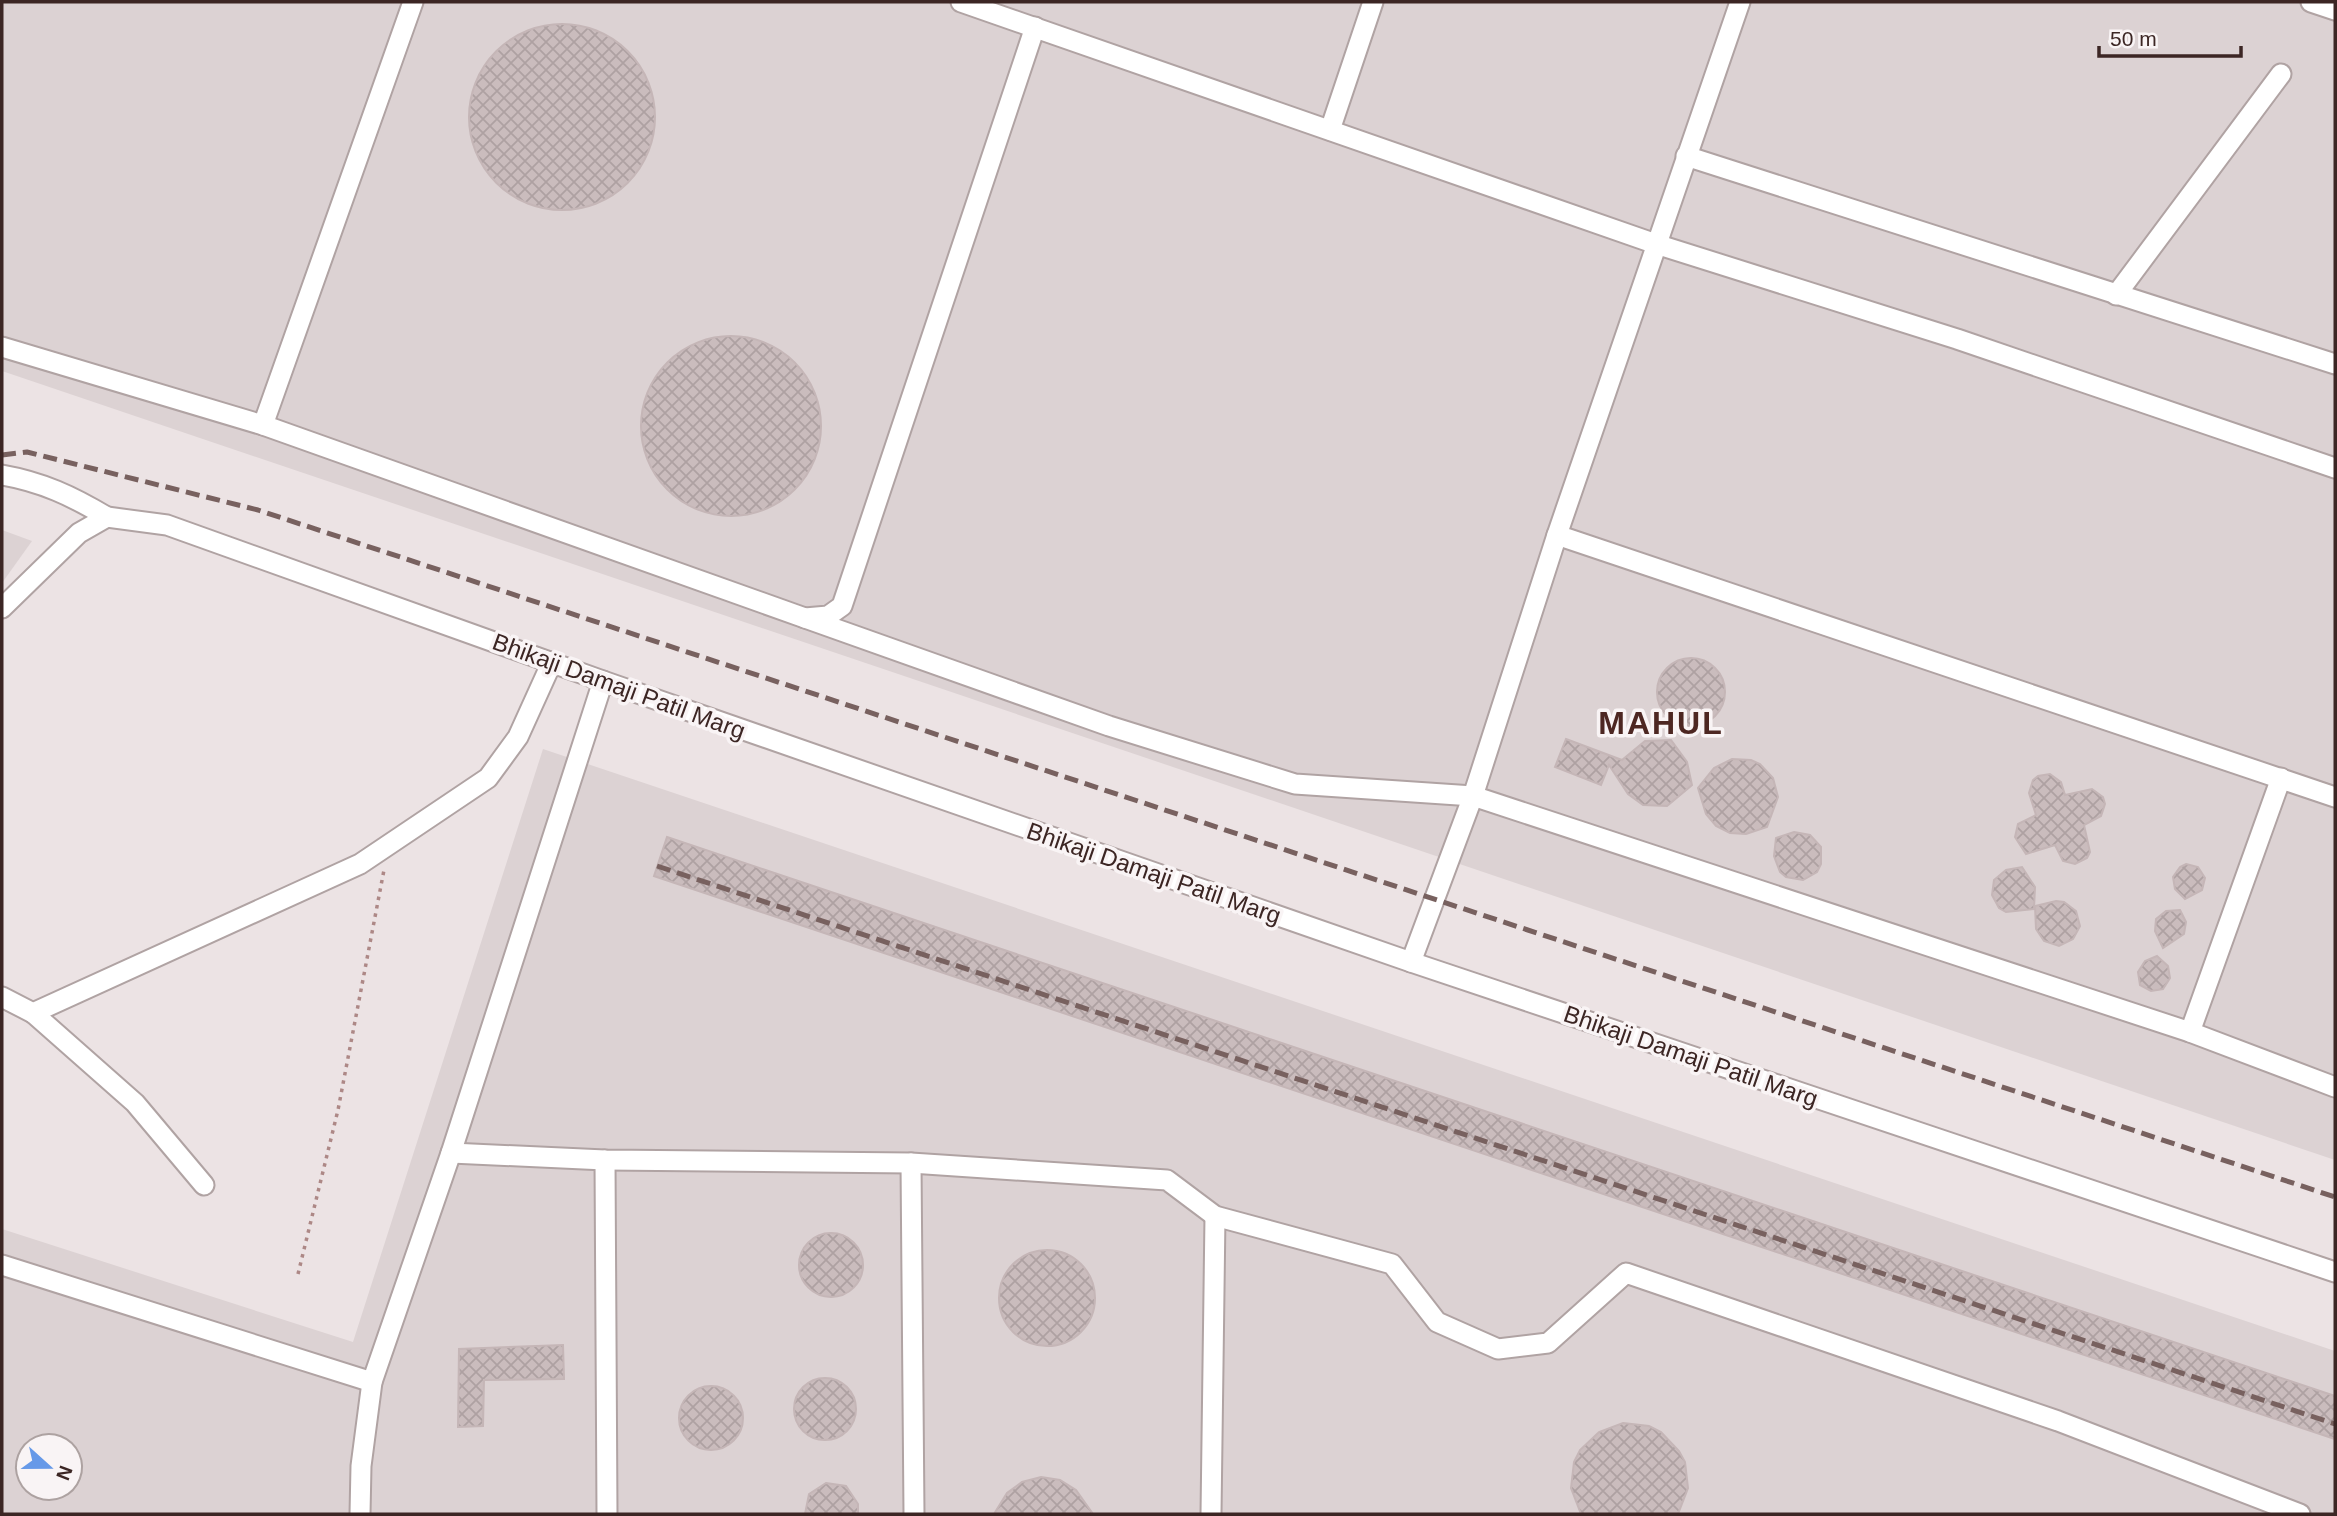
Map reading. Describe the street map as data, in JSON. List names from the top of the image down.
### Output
{
  "streets": {
    "street": ["Bhikaji Damaji Patil Marg"]
  },
  "districts": ["MAHUL"],
  "scale_bar": "50 m",
  "north": "right"
}
